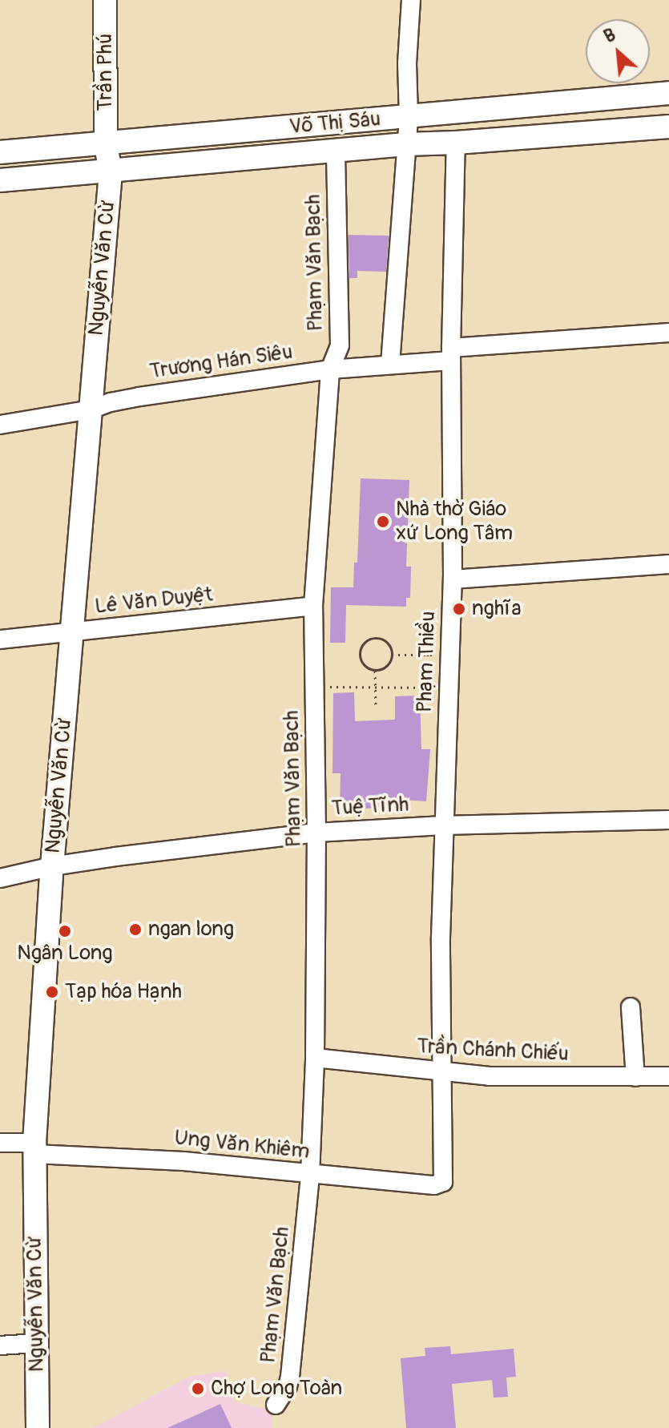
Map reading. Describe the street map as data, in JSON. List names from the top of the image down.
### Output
{
  "streets": {
    "main road": ["Trần Phú", "Võ Thị Sáu", "Nguyễn Văn Cừ"],
    "street": [
      "Phạm Văn Bạch",
      "Trương Hán Siêu",
      "Lê Văn Duyệt",
      "Phạm Thiều",
      "Tuệ Tĩnh",
      "Trần Chánh Chiếu",
      "Ung Văn Khiêm"
    ]
  },
  "crossings": [
    ["Trần Phú", "Võ Thị Sáu"],
    ["Trần Phú", "Nguyễn Văn Cừ"],
    ["Võ Thị Sáu", "Phạm Văn Bạch"],
    ["Võ Thị Sáu", "Nguyễn Văn Cừ"],
    ["Võ Thị Sáu", "Phạm Thiều"],
    ["Phạm Văn Bạch", "Trương Hán Siêu"],
    ["Phạm Văn Bạch", "Lê Văn Duyệt"],
    ["Phạm Văn Bạch", "Tuệ Tĩnh"],
    ["Phạm Văn Bạch", "Trần Chánh Chiếu"],
    ["Phạm Văn Bạch", "Ung Văn Khiêm"],
    ["Nguyễn Văn Cừ", "Trương Hán Siêu"],
    ["Nguyễn Văn Cừ", "Lê Văn Duyệt"],
    ["Nguyễn Văn Cừ", "Tuệ Tĩnh"],
    ["Nguyễn Văn Cừ", "Ung Văn Khiêm"],
    ["Trương Hán Siêu", "Phạm Thiều"],
    ["Phạm Thiều", "Tuệ Tĩnh"],
    ["Phạm Thiều", "Trần Chánh Chiếu"],
    ["Phạm Thiều", "Ung Văn Khiêm"]
  ],
  "places": [
    "Nhà thờ Giáo xứ Long Tâm",
    "nghĩa",
    "ngan long",
    "Ngân Long",
    "Tạp hóa Hạnh",
    "Chợ Long Toàn"
  ],
  "north": "top left"
}
